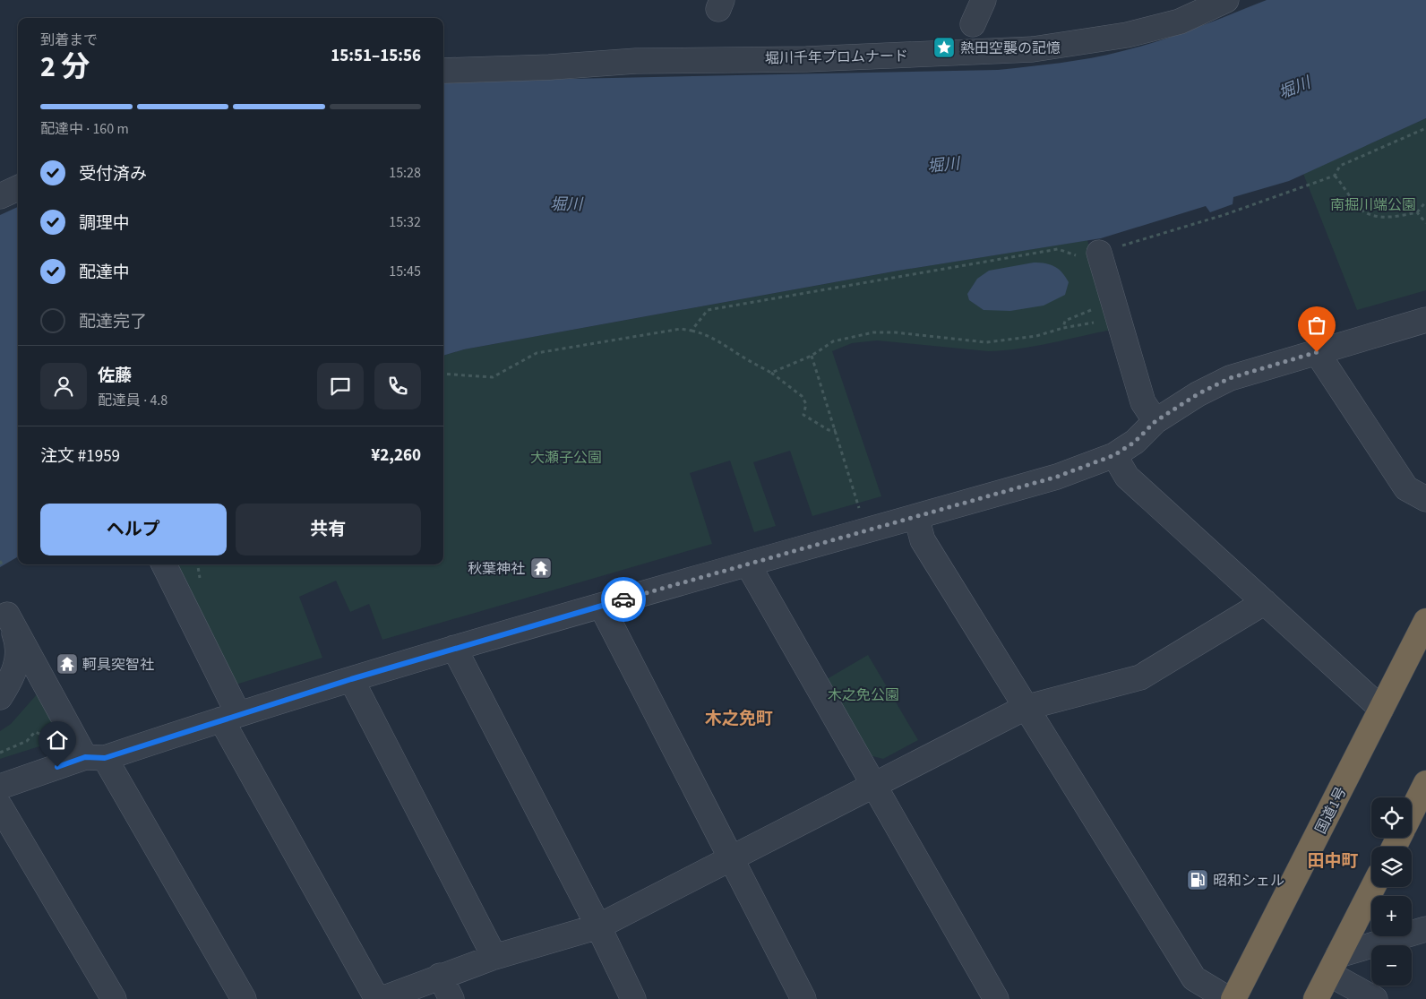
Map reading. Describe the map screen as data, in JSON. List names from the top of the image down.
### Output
{
  "streets": {
    "highway": ["国道1号"],
    "street": ["堀川千年プロムナード"]
  },
  "districts": ["木之免町", "田中町"],
  "water": ["堀川"],
  "parks": ["南掘川端公園", "大瀬子公園", "木之免公園"],
  "places": {
    "place": ["熱田空襲の記憶"],
    "temple": ["秋葉神社", "軻具突智社"],
    "fuel station": ["昭和シェル"]
  },
  "page": {
    "heading": ["2 分", "到着まで", "15:51–15:56"],
    "panel": [
      "佐藤",
      "配達員 · 4.8",
      "注文 #1959",
      "¥2,260"
    ],
    "bar": "配達中 · 160 m",
    "list": [
      ["受付済み", "15:28"],
      ["調理中", "15:32"],
      ["配達中", "15:45"],
      "配達完了"
    ],
    "buttons": ["ヘルプ", "共有"],
    "map_buttons": ["+", "−"]
  }
}
